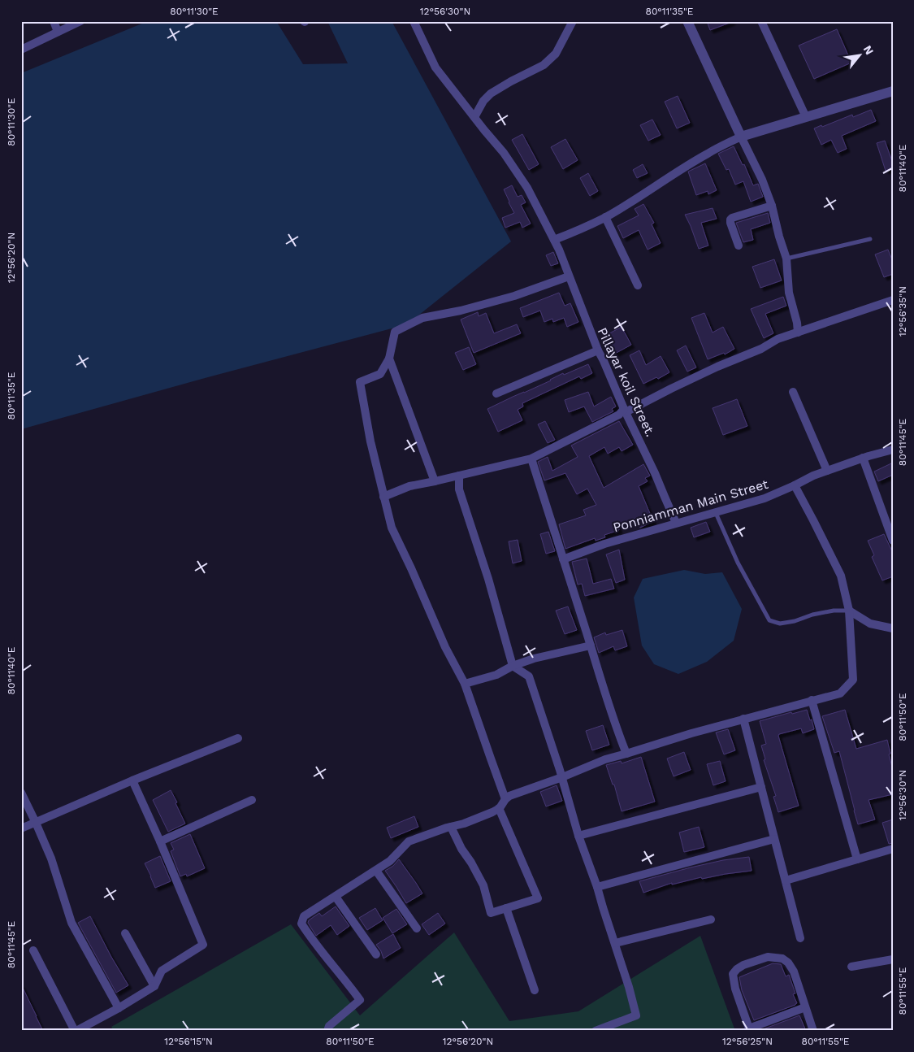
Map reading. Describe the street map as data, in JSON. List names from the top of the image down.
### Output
{
  "streets": {
    "street": ["Pillayar koil Street.", "Ponniamman Main Street"]
  },
  "crossings": [
    ["Pillayar koil Street.", "Ponniamman Main Street"]
  ],
  "north": "top right",
  "coordinates": [
    "80°11'30\"E",
    "12°56'30\"N",
    "80°11'35\"E",
    "80°11'40\"E",
    "12°56'20\"N",
    "12°56'35\"N",
    "80°11'45\"E",
    "80°11'50\"E",
    "80°11'55\"E",
    "12°56'15\"N",
    "12°56'25\"N"
  ]
}
